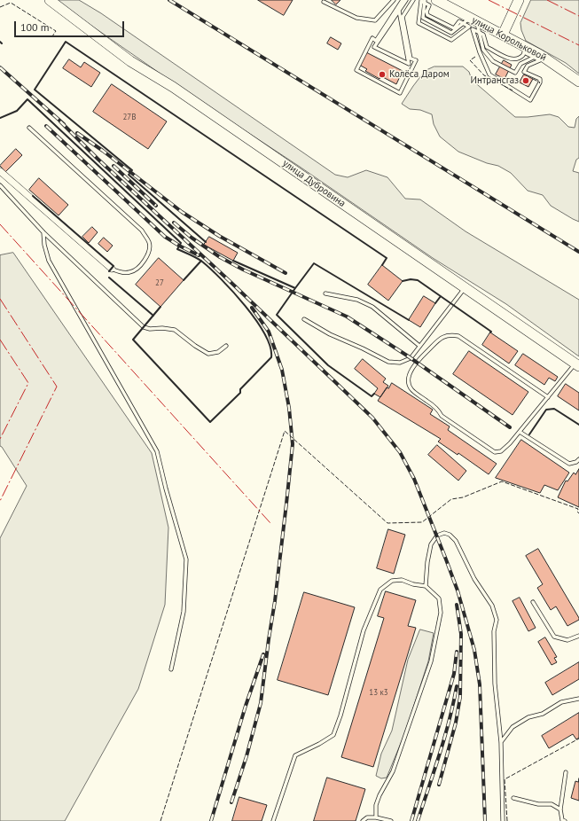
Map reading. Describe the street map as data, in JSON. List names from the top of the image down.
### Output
{
  "streets": {
    "main road": ["улица Корольковой", "улица Дубровина"]
  },
  "places": ["Колёса Даром", "Интрансгаз"],
  "house_numbers": ["27В", "27", "13 к3"],
  "scale_bar": "100 m"
}
